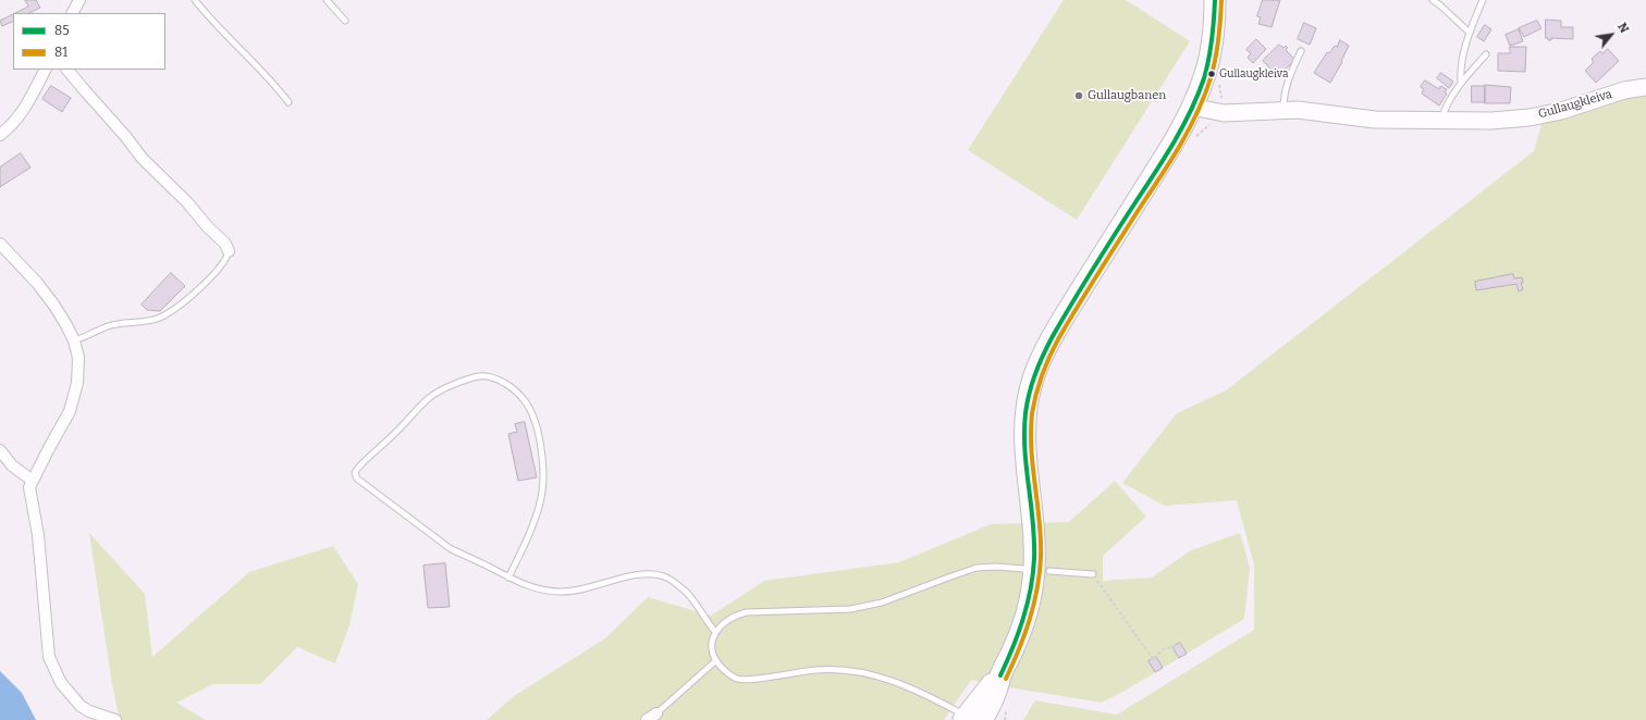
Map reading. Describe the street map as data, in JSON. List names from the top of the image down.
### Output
{
  "streets": {
    "street": ["Gullaugkleiva"]
  },
  "places": ["Gullaugkleiva", "Gullaugbanen"],
  "lines": ["transit line 85", "transit line 81"],
  "legend": ["85", "81"],
  "north": "top right"
}
